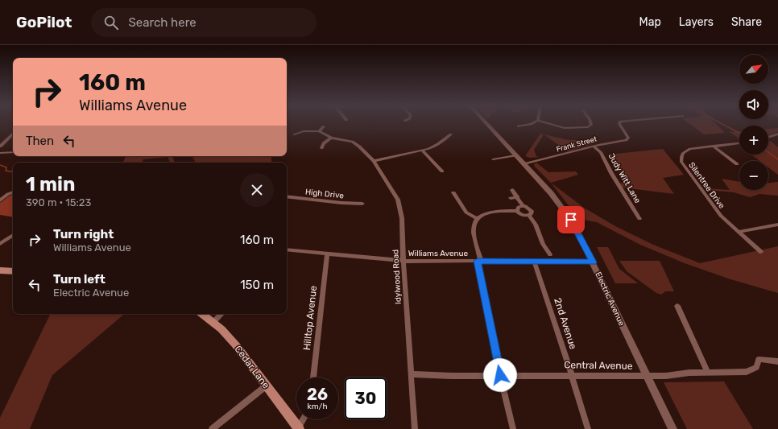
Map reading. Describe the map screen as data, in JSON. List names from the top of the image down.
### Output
{
  "streets": {
    "main road": ["Cedar Lane"],
    "street": [
      "Frank Street",
      "Judy Witt Lane",
      "Silentree Drive",
      "High Drive",
      "Williams Avenue",
      "Idylwood Road",
      "Electric Avenue",
      "Hilltop Avenue",
      "2nd Avenue",
      "Central Avenue"
    ]
  },
  "crossings": [
    ["Frank Street", "Judy Witt Lane"],
    ["Frank Street", "Electric Avenue"],
    ["Williams Avenue", "Idylwood Road"],
    ["Williams Avenue", "Electric Avenue"],
    ["Williams Avenue", "Hilltop Avenue"],
    ["Williams Avenue", "2nd Avenue"],
    ["Idylwood Road", "Central Avenue"],
    ["Electric Avenue", "Central Avenue"],
    ["2nd Avenue", "Central Avenue"]
  ],
  "north": "top right",
  "page": {
    "header": "GoPilot",
    "search": "Search here",
    "nav": ["Map", "Layers", "Share"],
    "map_buttons": ["+", "−"],
    "turn": ["160 m", "Williams Avenue"],
    "then": "Then",
    "heading": ["1 min", "390 m · 15:23"],
    "list": [
      {
        "name": "Turn right",
        "note": "Williams Avenue",
        "value": "160 m"
      },
      {
        "name": "Turn left",
        "note": "Electric Avenue",
        "value": "150 m"
      }
    ],
    "speed": "26 km/h",
    "limit": "30"
  }
}
